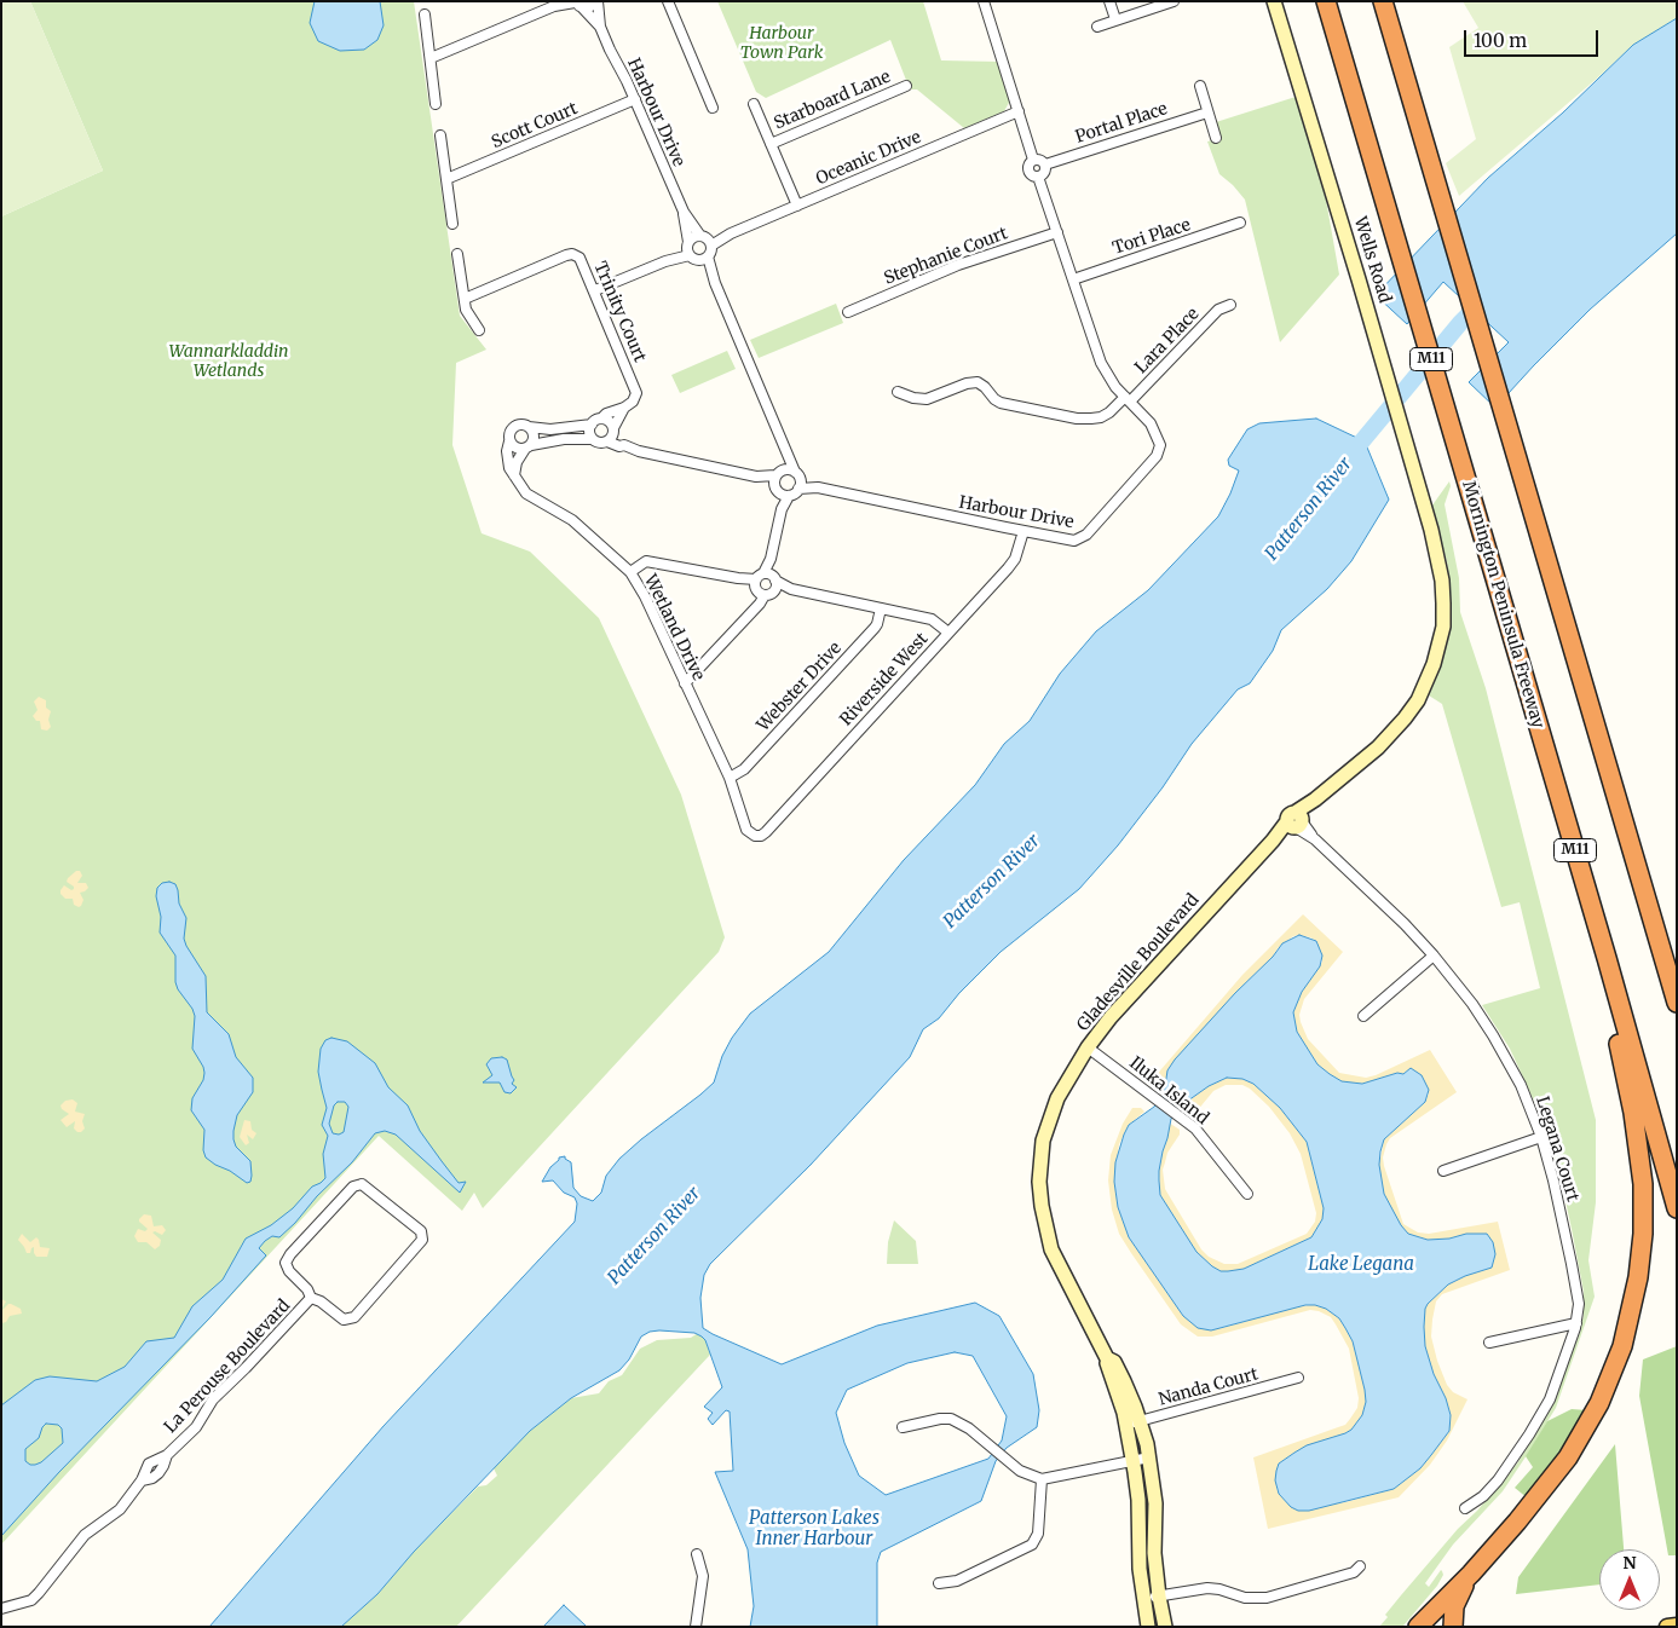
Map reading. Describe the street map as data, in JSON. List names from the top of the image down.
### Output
{
  "streets": {
    "highway": ["M11", "Mornington Peninsula Freeway"],
    "main road": ["Wells Road", "Gladesville Boulevard"],
    "street": [
      "Starboard Lane",
      "Harbour Drive",
      "Portal Place",
      "Scott Court",
      "Oceanic Drive",
      "Tori Place",
      "Stephanie Court",
      "Trinity Court",
      "Lara Place",
      "Wetland Drive",
      "Riverside West",
      "Webster Drive",
      "Iluka Island",
      "Legana Court",
      "La Perouse Boulevard",
      "Nanda Court"
    ]
  },
  "crossings": [
    ["Harbour Drive", "Portal Place"],
    ["Harbour Drive", "Scott Court"],
    ["Harbour Drive", "Oceanic Drive"],
    ["Harbour Drive", "Tori Place"],
    ["Harbour Drive", "Stephanie Court"],
    ["Harbour Drive", "Lara Place"],
    ["Harbour Drive", "Riverside West"],
    ["Wells Road", "Gladesville Boulevard"],
    ["Wetland Drive", "Riverside West"],
    ["Wetland Drive", "Webster Drive"],
    ["Gladesville Boulevard", "Iluka Island"],
    ["Gladesville Boulevard", "Legana Court"],
    ["Gladesville Boulevard", "Nanda Court"]
  ],
  "water": ["Patterson River", "Lake Legana", "Patterson Lakes Inner Harbour"],
  "parks": ["Harbour Town Park", "Wannarkladdin Wetlands"],
  "scale_bar": "100 m",
  "north": "top"
}
